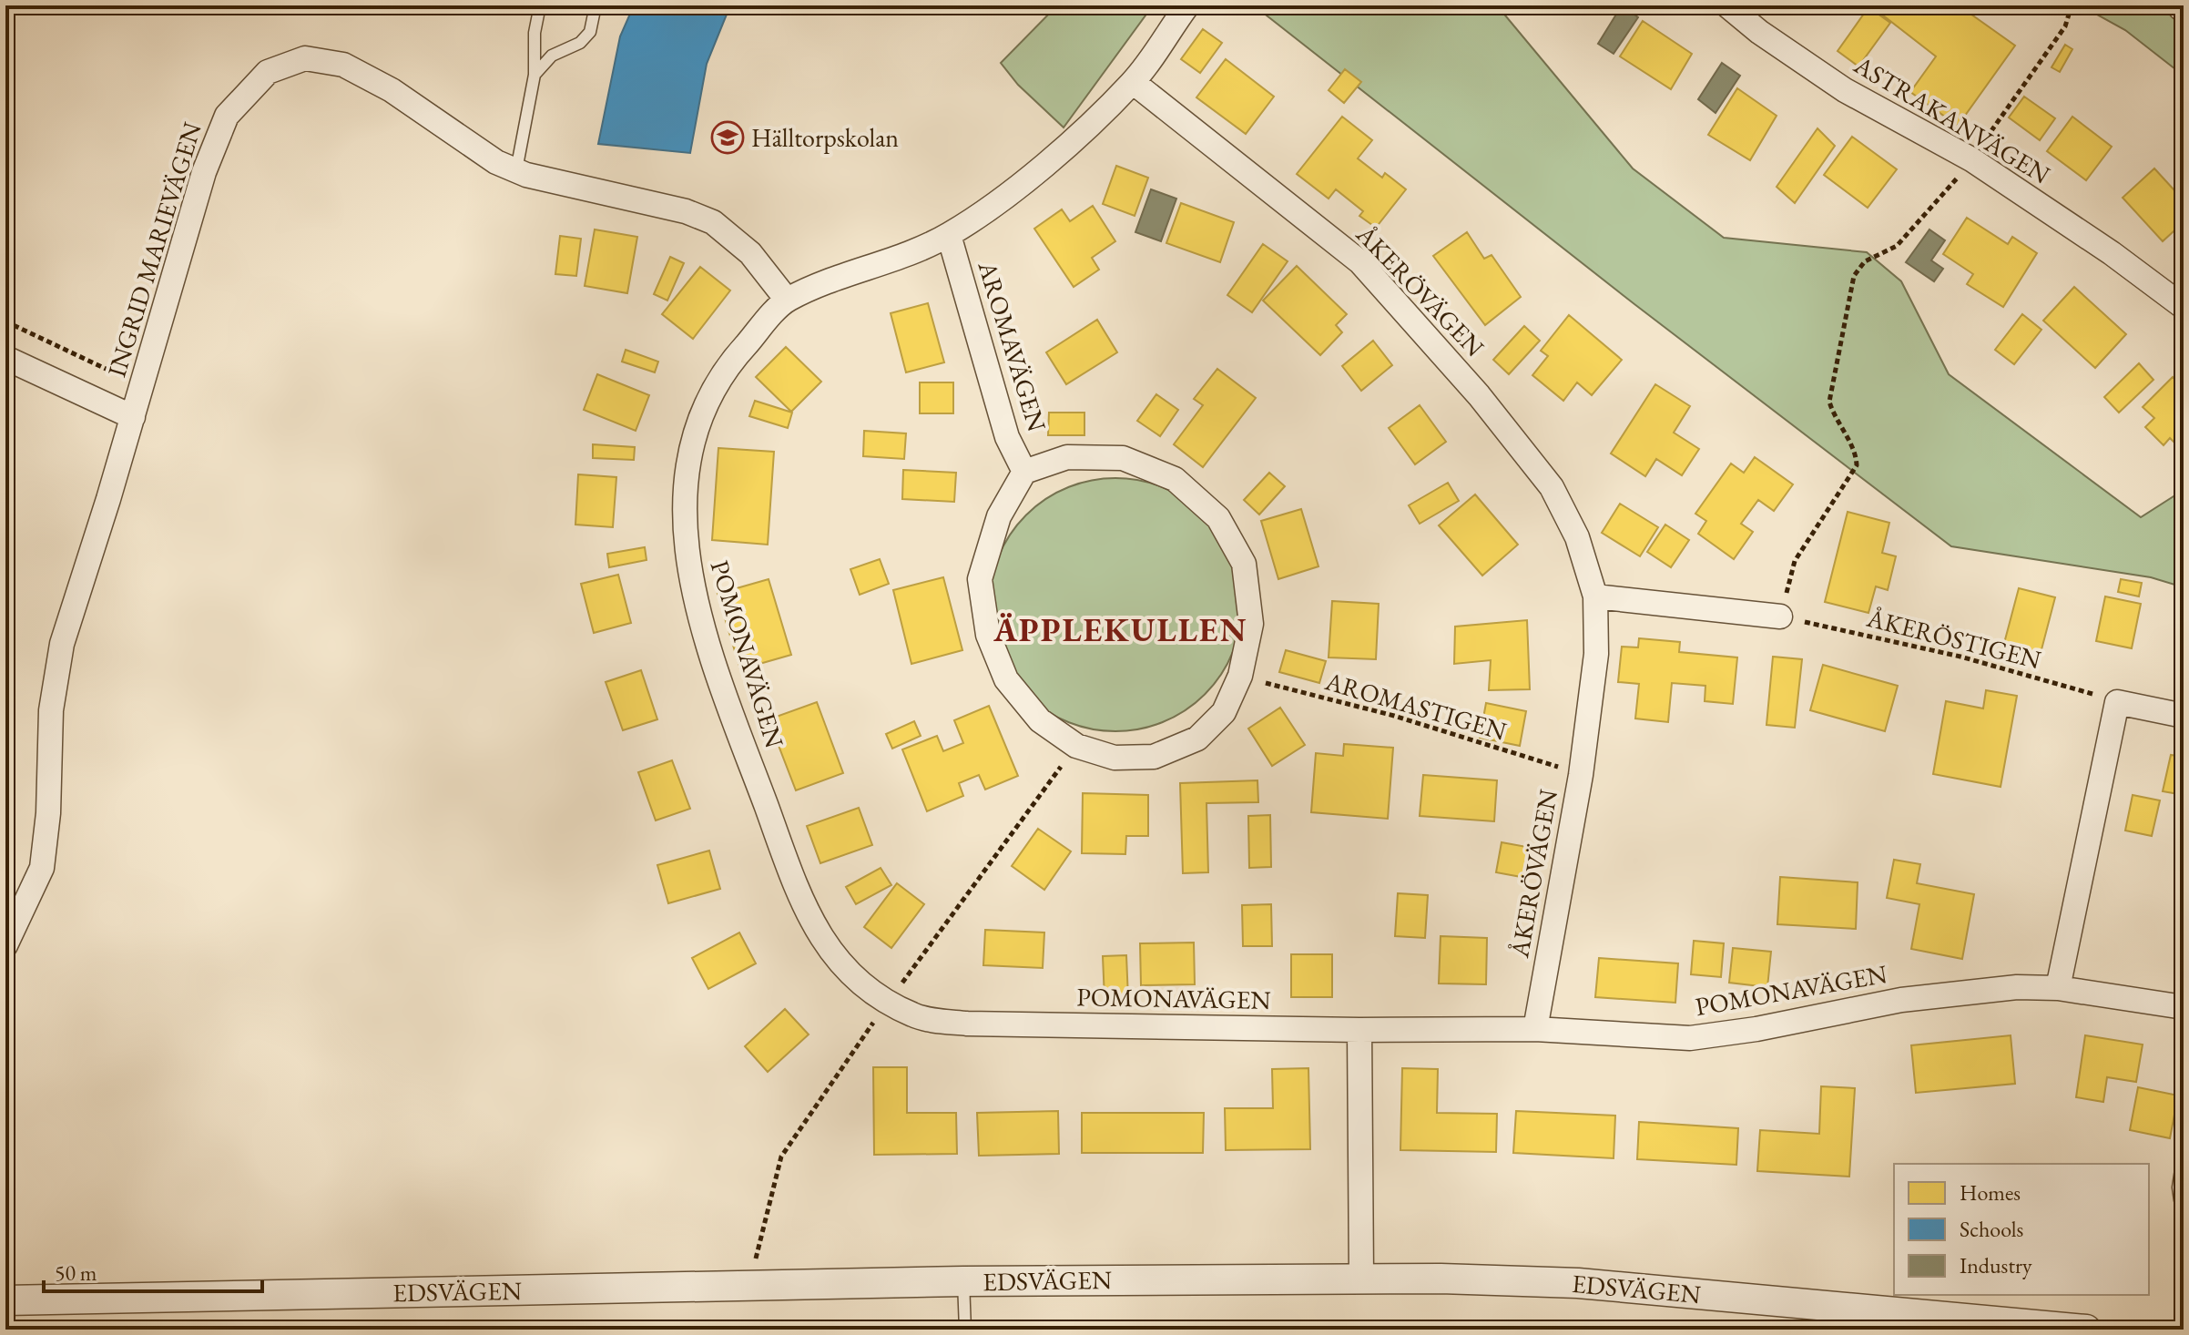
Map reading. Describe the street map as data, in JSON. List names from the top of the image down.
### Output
{
  "streets": {
    "street": [
      "ASTRAKANVÄGEN",
      "INGRID MARIEVÄGEN",
      "ÅKERÖVÄGEN",
      "AROMAVÄGEN",
      "POMONAVÄGEN",
      "EDSVÄGEN"
    ],
    "path": ["ÅKERÖSTIGEN", "AROMASTIGEN"]
  },
  "crossings": [
    ["INGRID MARIEVÄGEN", "POMONAVÄGEN"],
    ["ÅKERÖVÄGEN", "POMONAVÄGEN"],
    ["ÅKERÖVÄGEN", "AROMASTIGEN"],
    ["AROMAVÄGEN", "POMONAVÄGEN"],
    ["AROMAVÄGEN", "AROMASTIGEN"]
  ],
  "districts": ["ÄPPLEKULLEN"],
  "places": {
    "school or university": ["Hälltorpskolan"]
  },
  "legend": ["Homes", "Schools", "Industry"],
  "scale_bar": "50 m"
}
